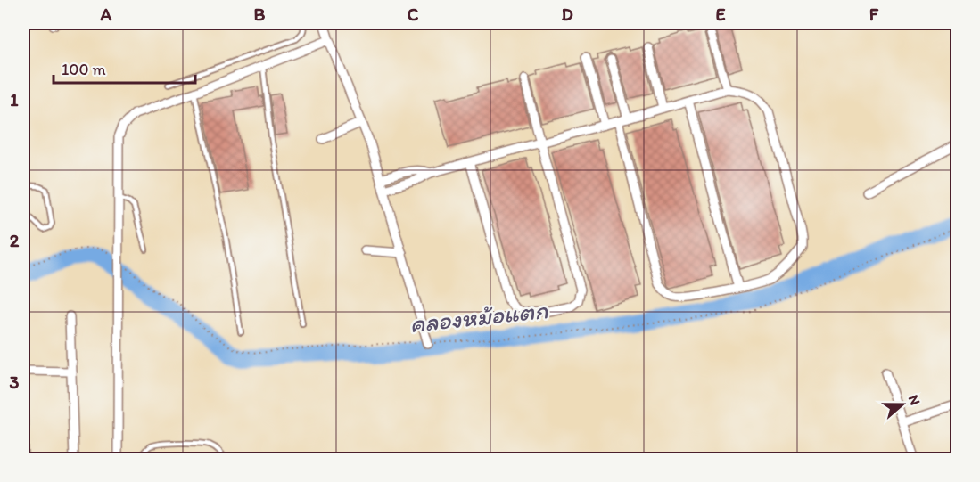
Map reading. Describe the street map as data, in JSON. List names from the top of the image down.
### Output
{
  "water": ["คลองหม้อแตก"],
  "scale_bar": "100 m",
  "north": "right",
  "grid": {
    "columns": [
      "A",
      "B",
      "C",
      "D",
      "E",
      "F"
    ],
    "rows": ["1", "2", "3"]
  }
}
